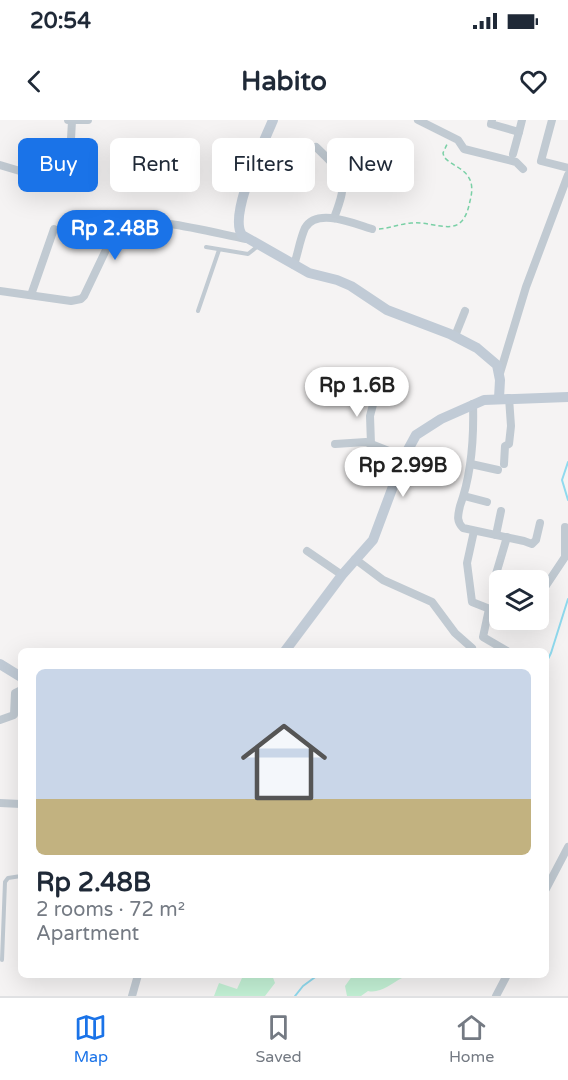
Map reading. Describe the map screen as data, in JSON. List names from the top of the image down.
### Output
{
  "page": {
    "status": "20:54",
    "header": "Habito",
    "chip": [
      "Buy",
      "Rent",
      "Filters",
      "New"
    ],
    "price": ["Rp 2.48B", "Rp 1.6B", "Rp 2.99B"],
    "list": [
      {
        "name": "Rp 2.48B",
        "note": "2 rooms · 72 m² · Apartment"
      }
    ],
    "tabs": ["Map", "Saved", "Home"]
  }
}
